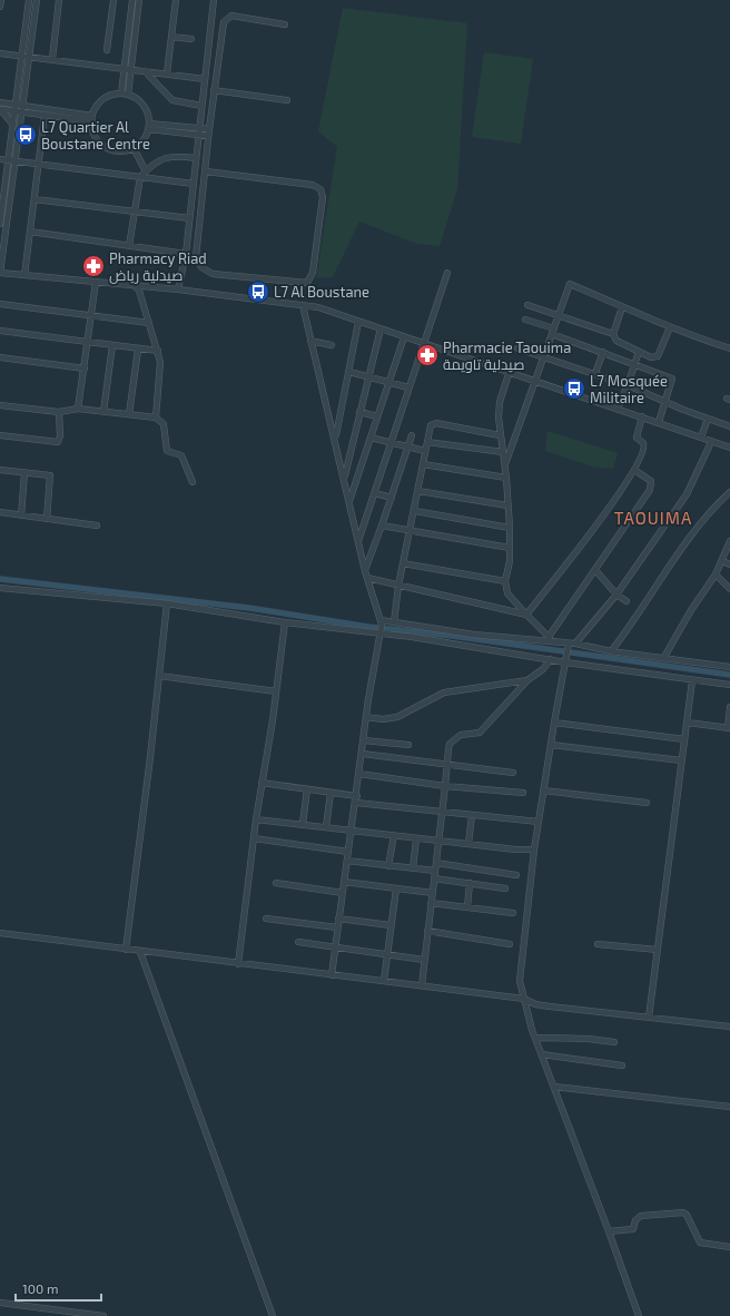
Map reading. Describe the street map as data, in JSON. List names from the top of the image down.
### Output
{
  "districts": ["TAOUIMA"],
  "places": {
    "bus stop": ["L7 Quartier Al Boustane Centre", "L7 Al Boustane", "L7 Mosquée Militaire"],
    "pharmacy": ["Pharmacy Riad صيدلية رياض", "Pharmacie Taouima صيدلية تاويمة"]
  },
  "scale_bar": "100 m"
}
